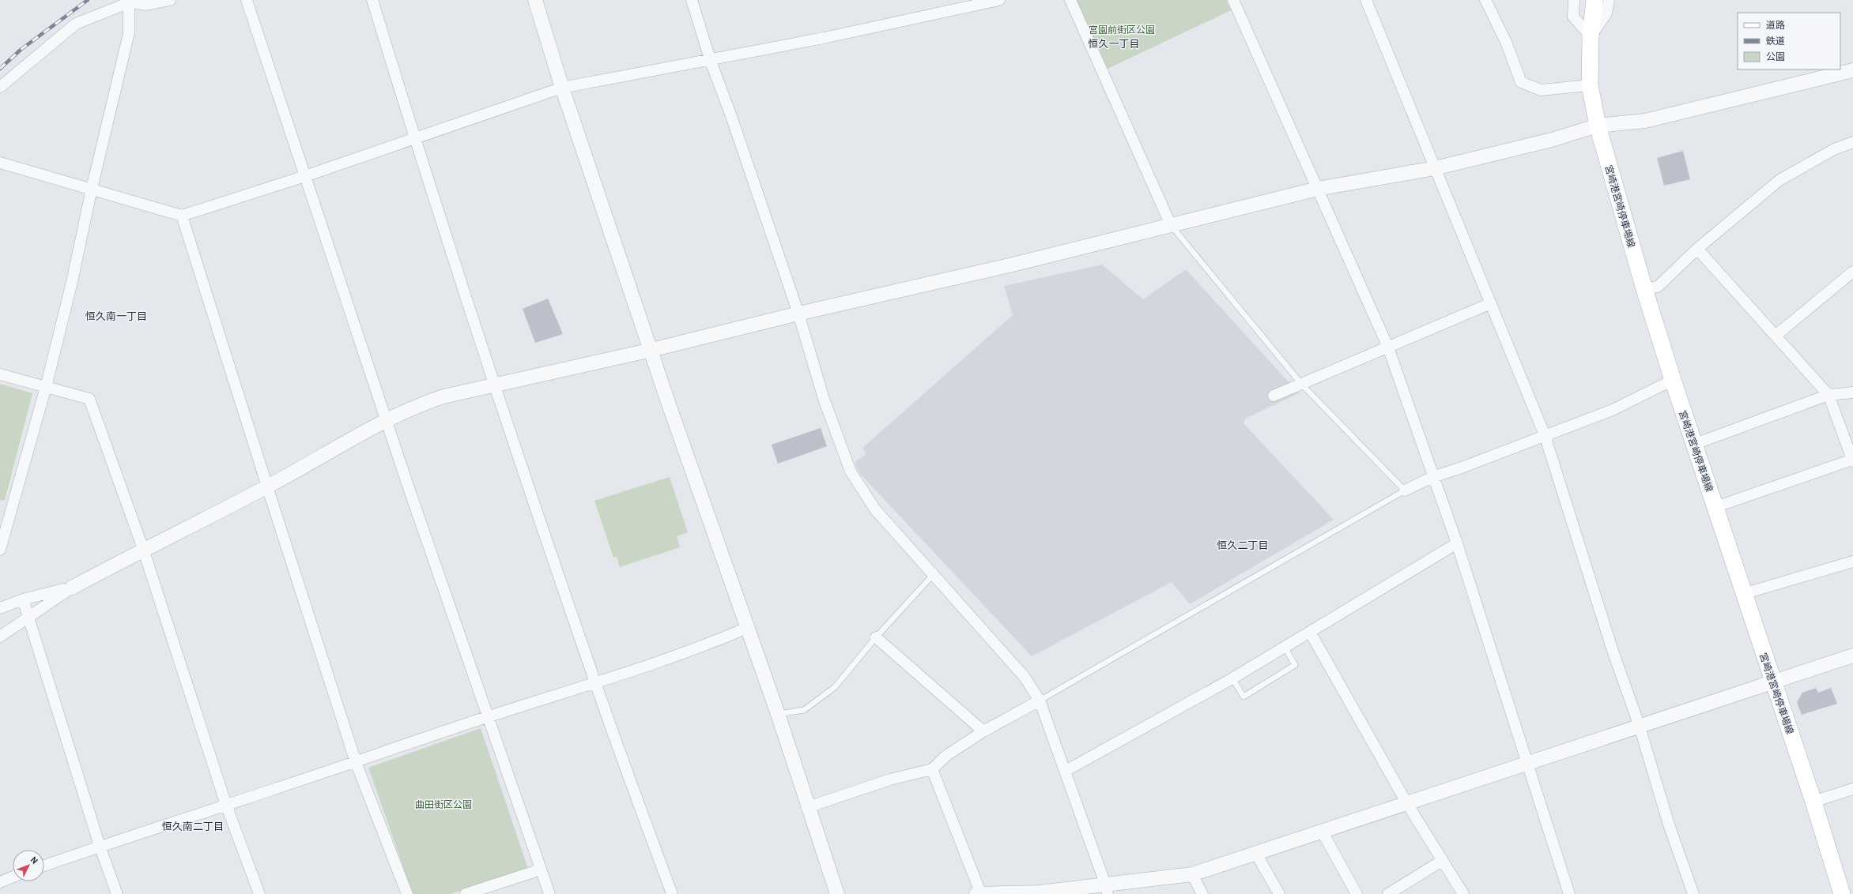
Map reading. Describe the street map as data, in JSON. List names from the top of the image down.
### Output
{
  "streets": {
    "main road": ["宮崎港宮崎停車場線"]
  },
  "districts": [
    "恒久一丁目",
    "恒久南一丁目",
    "恒久二丁目",
    "恒久南二丁目"
  ],
  "parks": ["宮園前街区公園", "曲田街区公園"],
  "legend": ["道路", "鉄道", "公園"],
  "north": "top right"
}
